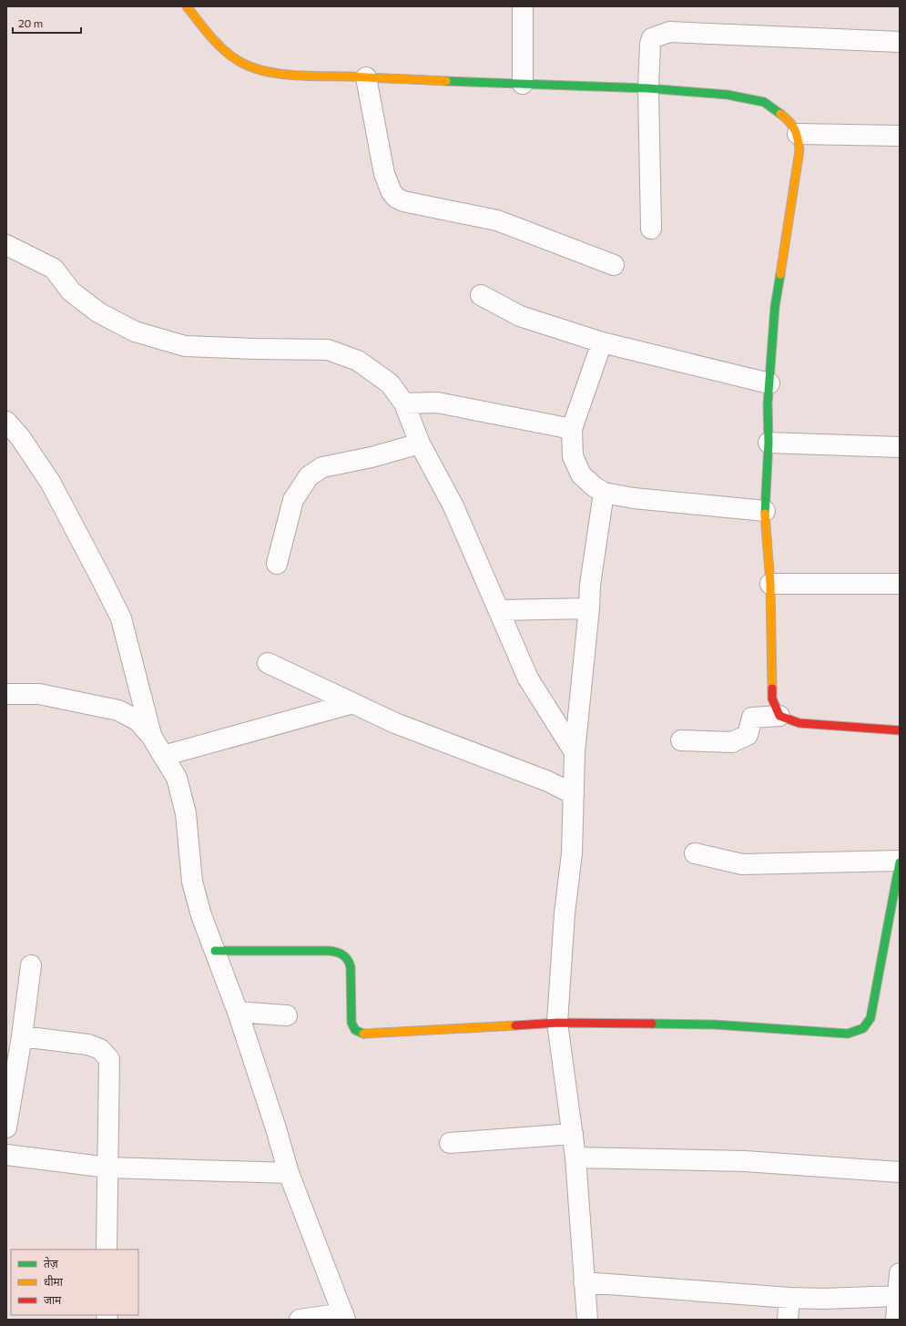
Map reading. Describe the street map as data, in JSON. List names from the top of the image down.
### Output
{
  "legend": ["तेज़", "धीमा", "जाम"],
  "scale_bar": "20 m"
}
